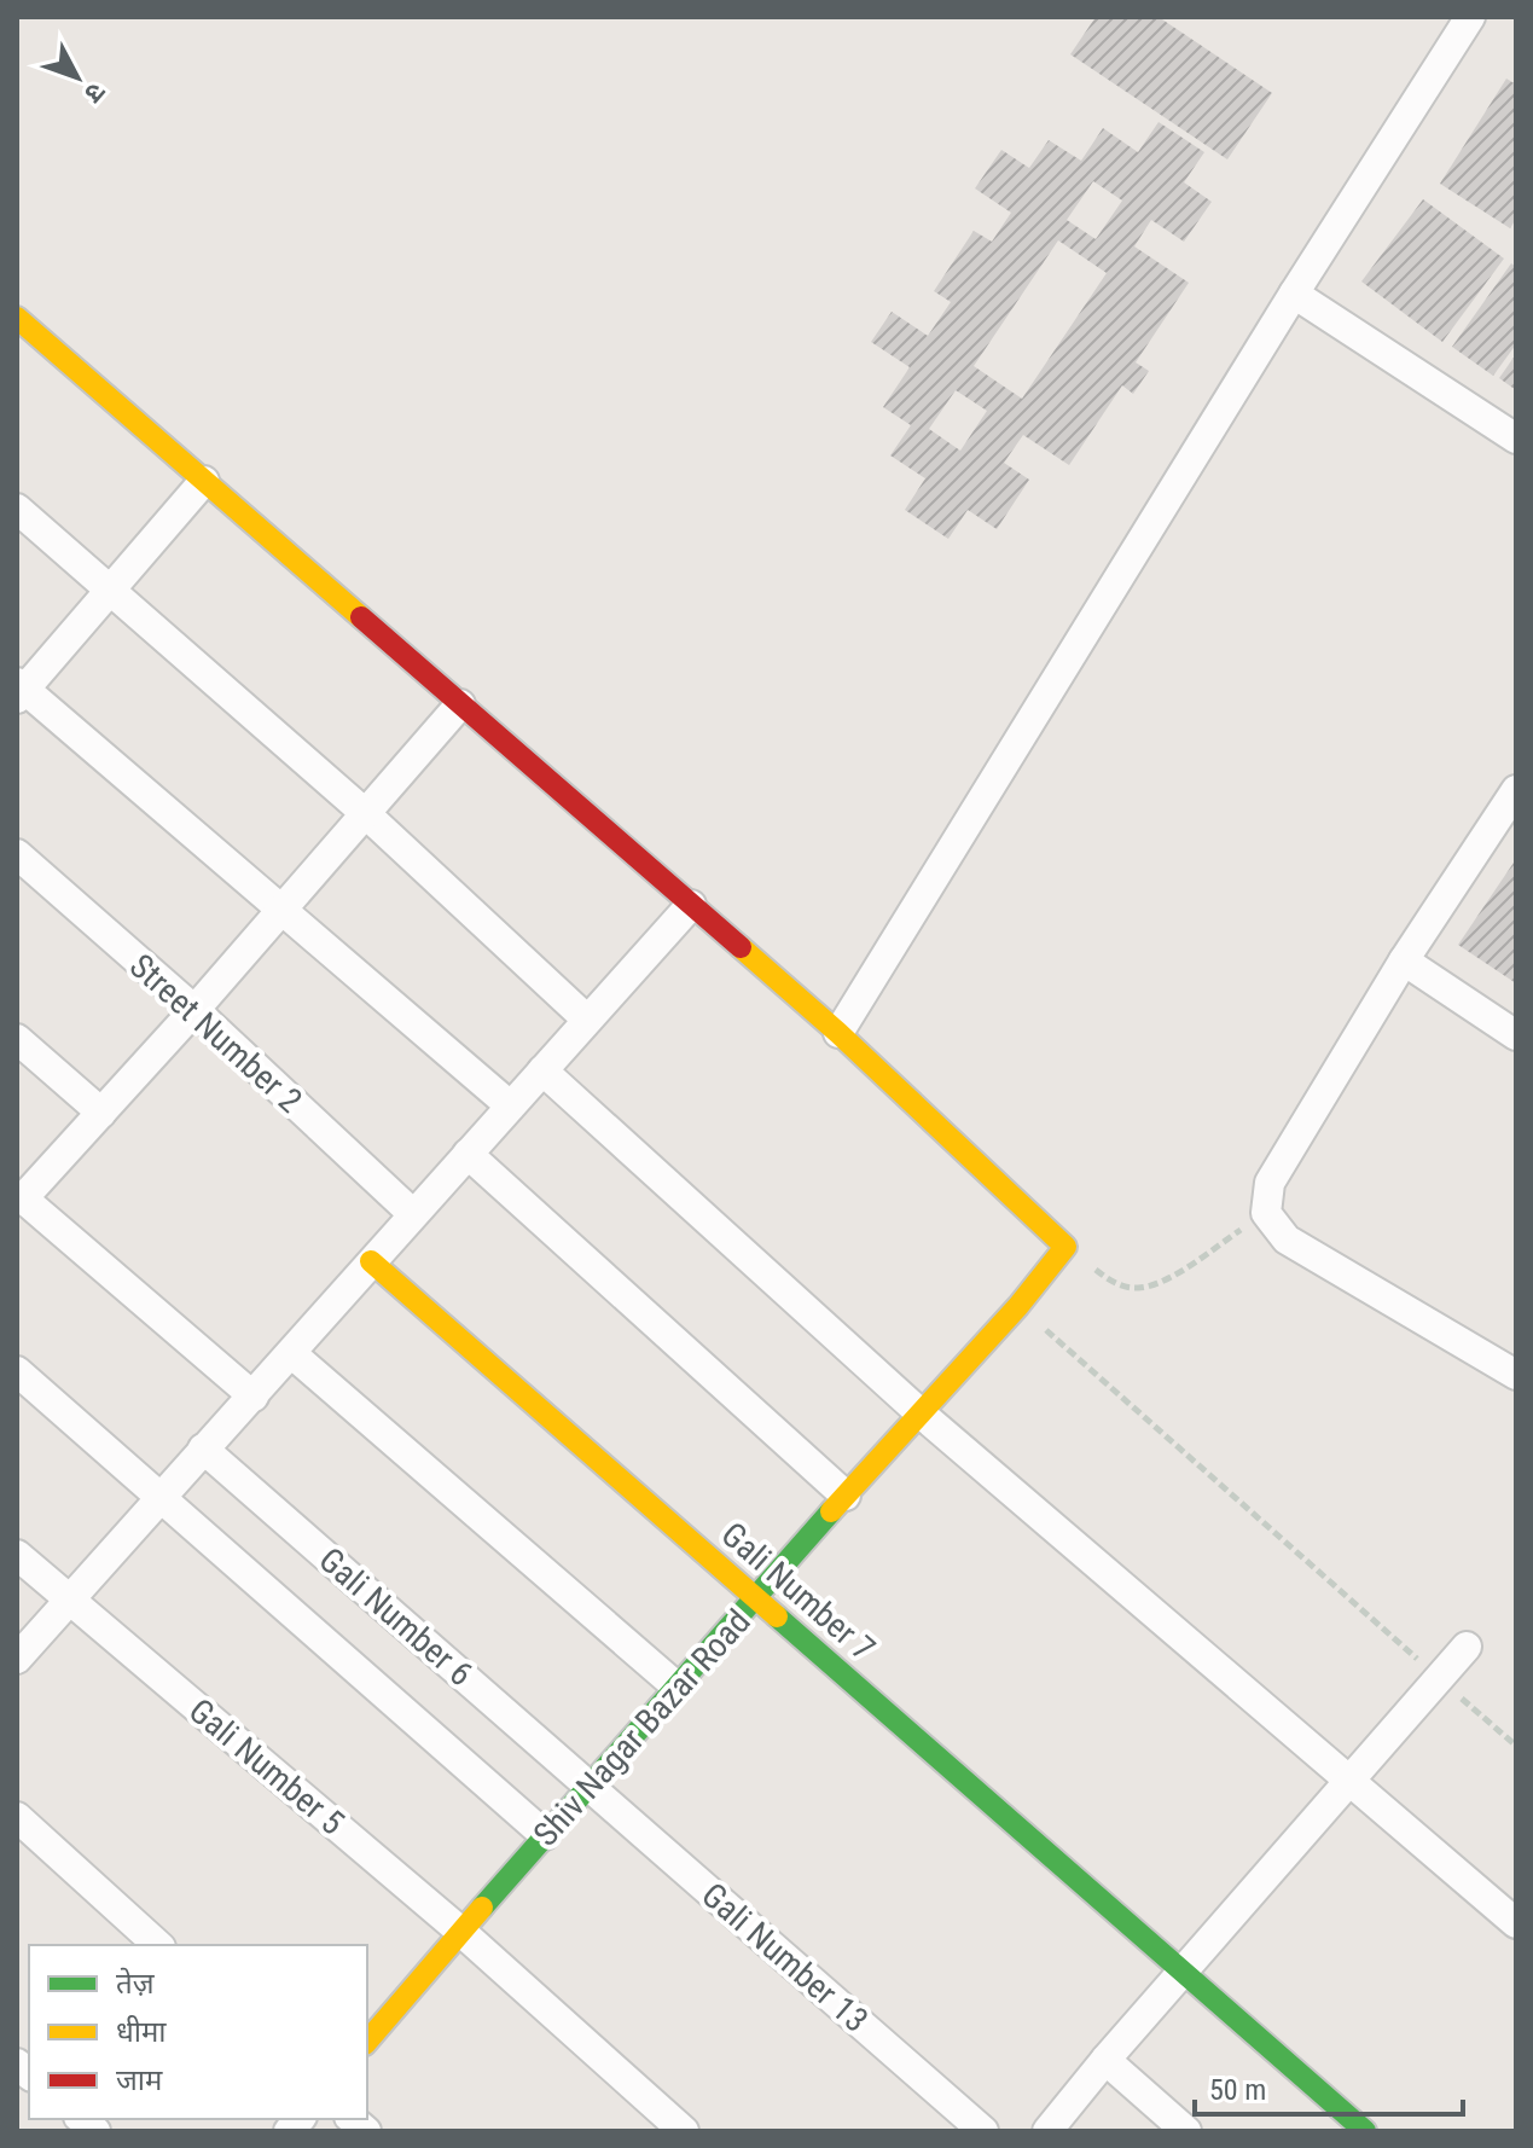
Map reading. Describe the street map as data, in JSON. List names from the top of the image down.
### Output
{
  "streets": {
    "street": [
      "Street Number 2",
      "Gali Number 7",
      "Gali Number 6",
      "Shiv Nagar Bazar Road",
      "Gali Number 5",
      "Gali Number 13"
    ]
  },
  "crossings": [
    ["Gali Number 7", "Shiv Nagar Bazar Road"],
    ["Gali Number 6", "Shiv Nagar Bazar Road"],
    ["Gali Number 6", "Gali Number 13"],
    ["Shiv Nagar Bazar Road", "Gali Number 5"],
    ["Shiv Nagar Bazar Road", "Gali Number 13"]
  ],
  "legend": ["तेज़", "धीमा", "जाम"],
  "scale_bar": "50 m",
  "north": "bottom right"
}
